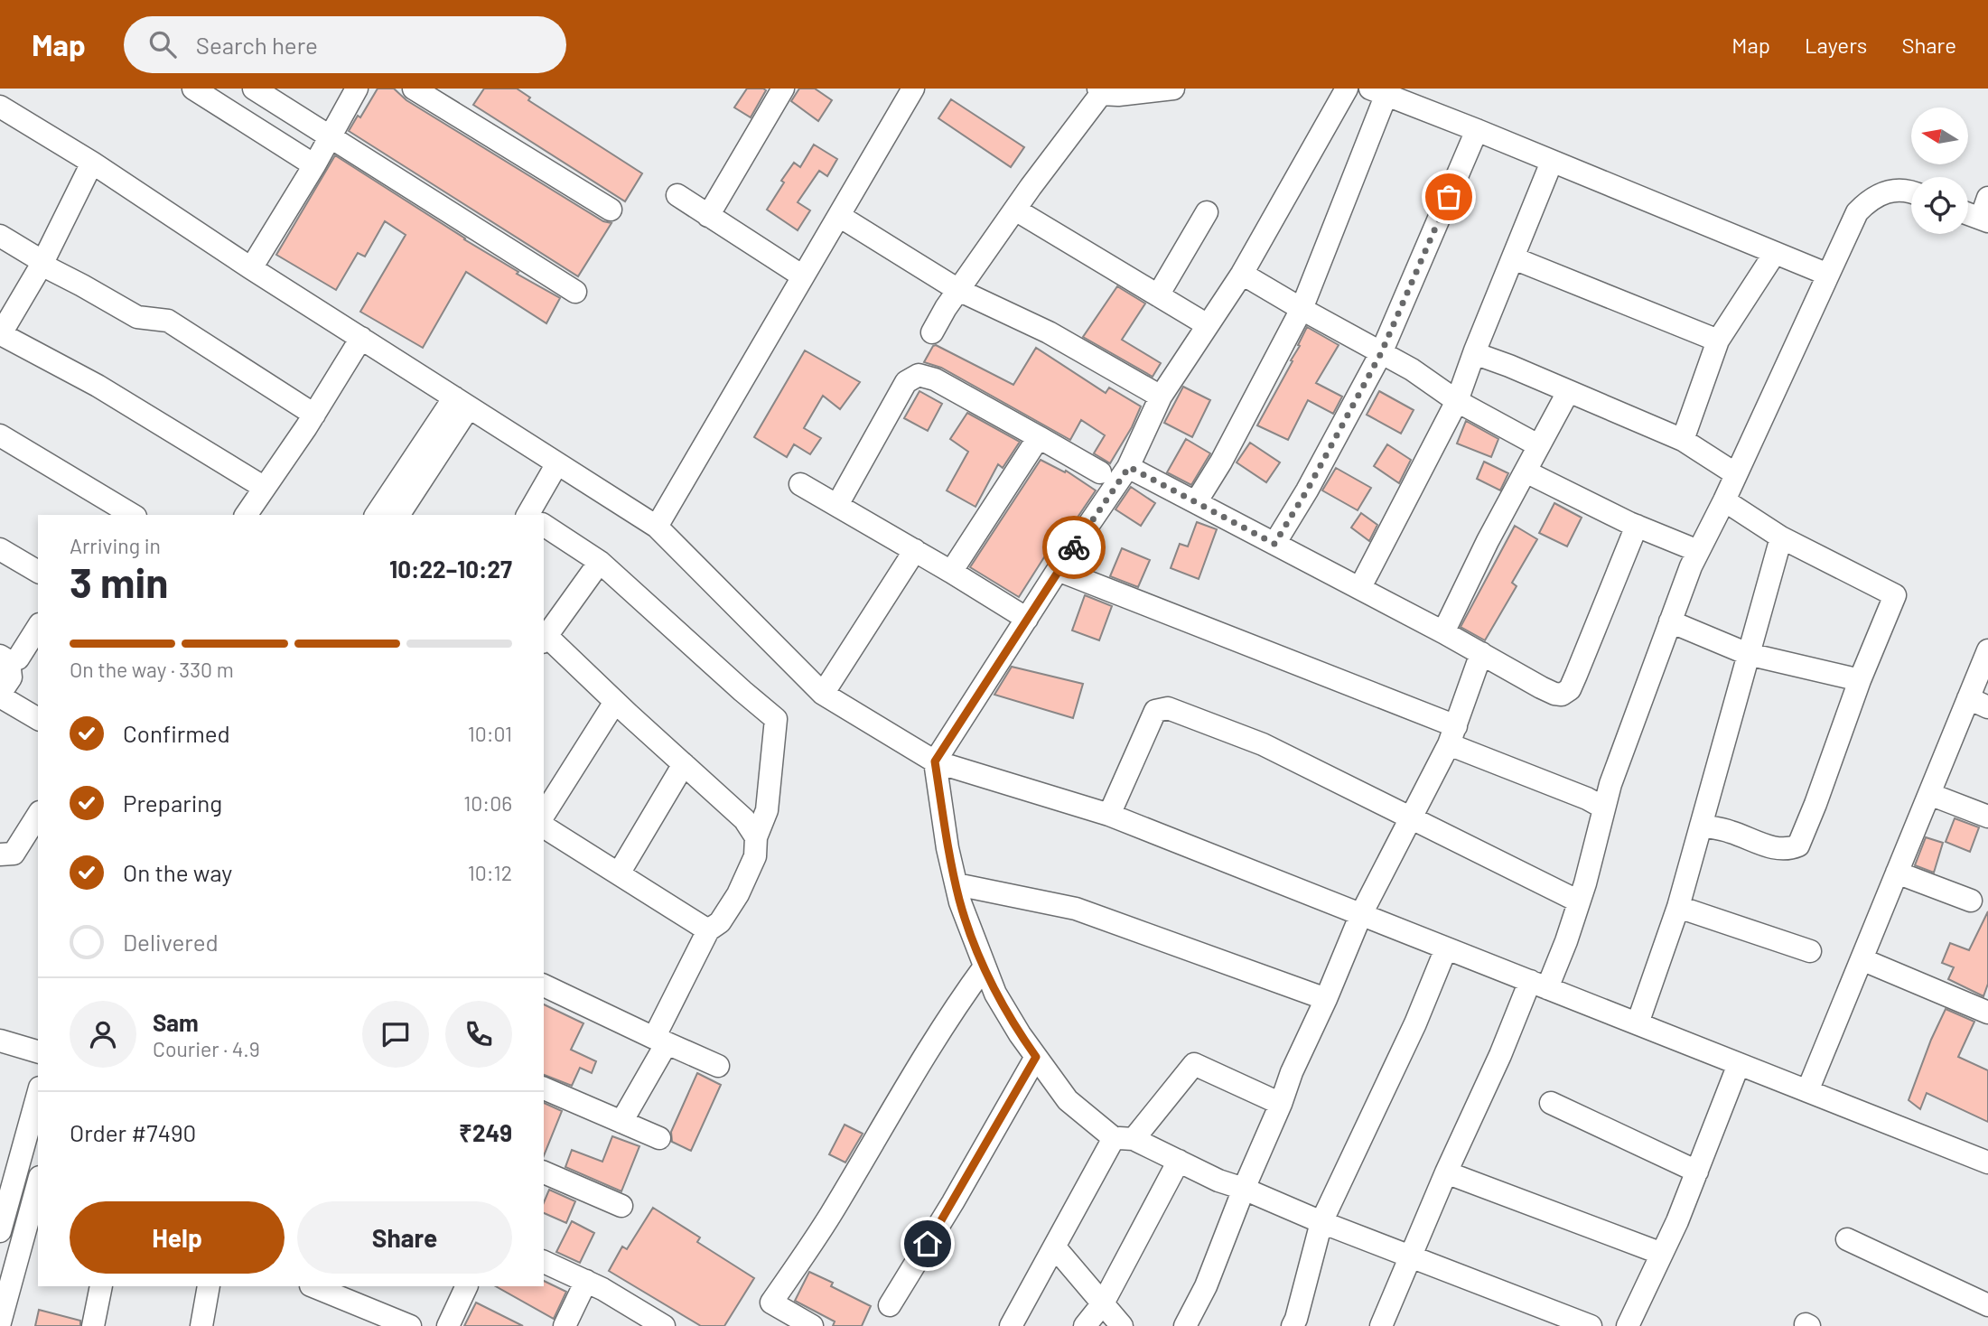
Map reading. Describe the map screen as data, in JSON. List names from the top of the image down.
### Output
{
  "north": "left",
  "page": {
    "header": "Map",
    "search": "Search here",
    "nav": ["Map", "Layers", "Share"],
    "heading": ["3 min", "Arriving in", "10:22–10:27"],
    "panel": [
      "Sam",
      "Courier · 4.9",
      "Order #7490",
      "₹249"
    ],
    "bar": "On the way · 330 m",
    "list": [
      ["Confirmed", "10:01"],
      ["Preparing", "10:06"],
      ["On the way", "10:12"],
      "Delivered"
    ],
    "buttons": ["Help", "Share"]
  }
}
